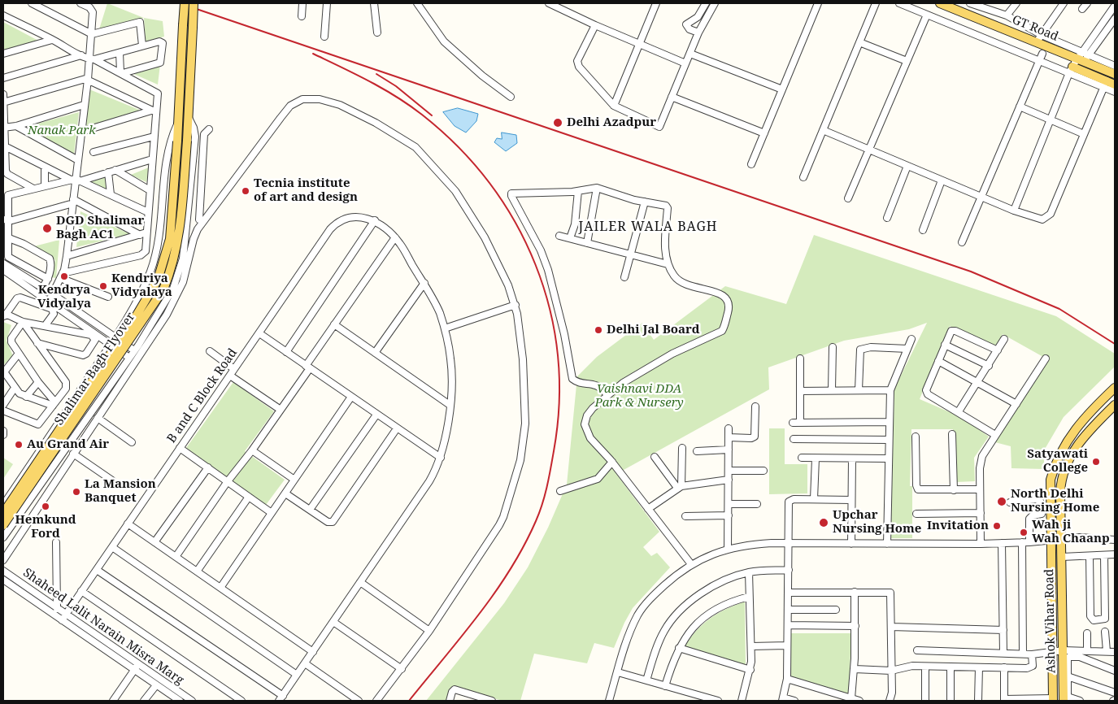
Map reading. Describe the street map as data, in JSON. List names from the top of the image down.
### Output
{
  "streets": {
    "main road": ["GT Road", "Shalimar Bagh Flyover", "Ashok Vihar Road"],
    "street": ["B and C Block Road", "Shaheed Lalit Narain Misra Marg"]
  },
  "crossings": [
    ["B and C Block Road", "Shaheed Lalit Narain Misra Marg"]
  ],
  "districts": ["JAILER WALA BAGH"],
  "parks": ["Nanak Park", "Vaishnavi DDA Park & Nursery"],
  "places": [
    "Delhi Azadpur",
    "Tecnia institute of art and design",
    "DGD Shalimar Bagh AC1",
    "Kendrya Vidyalya",
    "Kendriya Vidyalaya",
    "Delhi Jal Board",
    "Au Grand Air",
    "Satyawati College",
    "La Mansion Banquet",
    "North Delhi Nursing Home",
    "Hemkund Ford",
    "Upchar Nursing Home",
    "Invitation",
    "Wah ji Wah Chaanp"
  ]
}
